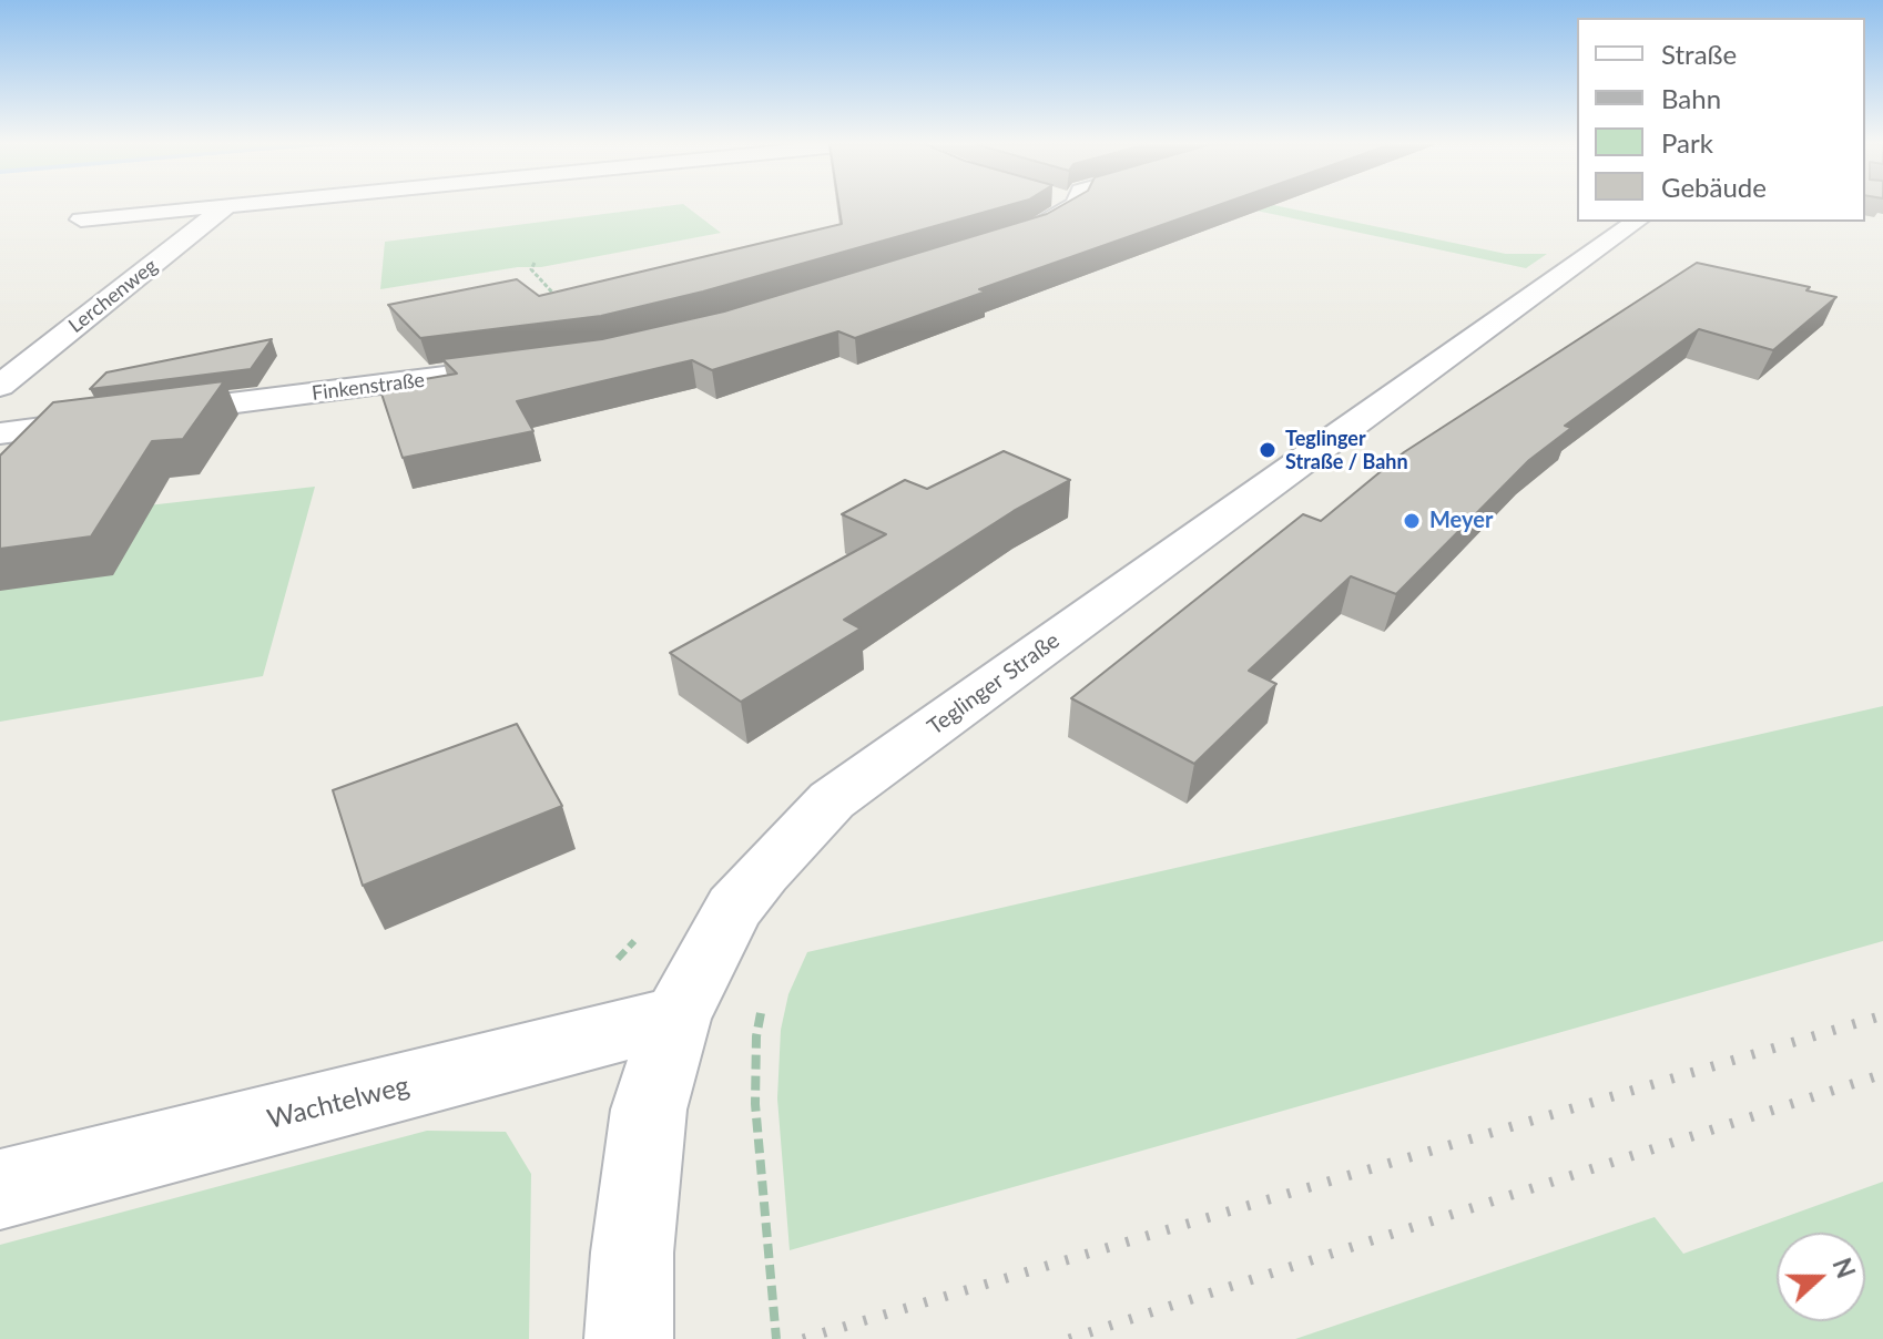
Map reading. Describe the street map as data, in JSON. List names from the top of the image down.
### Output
{
  "streets": {
    "street": [
      "Lerchenweg",
      "Finkenstraße",
      "Teglinger Straße",
      "Wachtelweg"
    ]
  },
  "crossings": [
    ["Teglinger Straße", "Wachtelweg"]
  ],
  "places": ["Teglinger Straße / Bahn", "Meyer"],
  "legend": [
    "Straße",
    "Bahn",
    "Park",
    "Gebäude"
  ],
  "north": "right"
}
